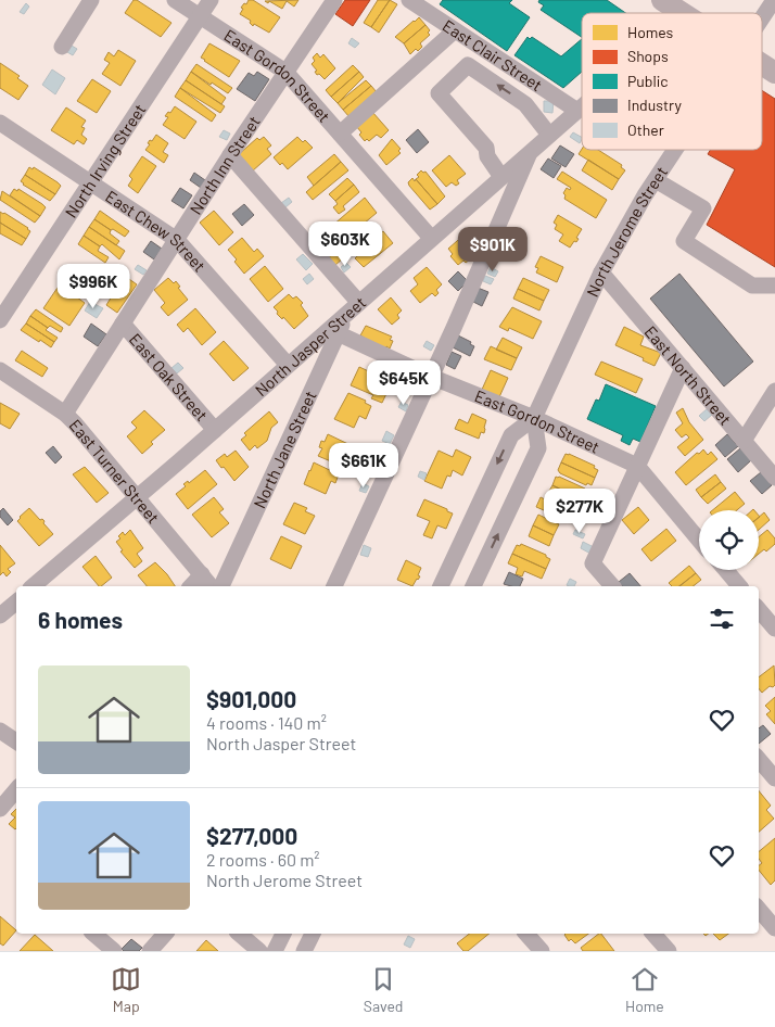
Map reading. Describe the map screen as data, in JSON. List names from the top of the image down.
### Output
{
  "streets": {
    "street": [
      "East Clair Street",
      "East Gordon Street",
      "North Irving Street",
      "North Inn Street",
      "East Chew Street",
      "North Jerome Street",
      "North Jasper Street",
      "East North Street",
      "East Oak Street",
      "North Jane Street",
      "East Turner Street"
    ]
  },
  "crossings": [
    ["East Clair Street", "North Jasper Street"],
    ["East Gordon Street", "North Irving Street"],
    ["East Gordon Street", "North Inn Street"],
    ["East Gordon Street", "North Jerome Street"],
    ["East Gordon Street", "North Jasper Street"],
    ["East Gordon Street", "North Jane Street"],
    ["North Irving Street", "East Chew Street"],
    ["North Inn Street", "East Chew Street"],
    ["North Inn Street", "East Oak Street"],
    ["North Inn Street", "East Turner Street"],
    ["East Chew Street", "North Jasper Street"],
    ["North Jerome Street", "East North Street"],
    ["North Jasper Street", "East Oak Street"],
    ["North Jasper Street", "North Jane Street"],
    ["North Jasper Street", "East Turner Street"]
  ],
  "legend": [
    "Homes",
    "Shops",
    "Public",
    "Industry",
    "Other"
  ],
  "page": {
    "price": [
      "$603K",
      "$901K",
      "$996K",
      "$645K",
      "$661K",
      "$277K"
    ],
    "heading": "6 homes",
    "list": [
      {
        "name": "$901,000",
        "note": "4 rooms · 140 m² · North Jasper Street"
      },
      {
        "name": "$277,000",
        "note": "2 rooms · 60 m² · North Jerome Street"
      }
    ],
    "tabs": ["Map", "Saved", "Home"]
  }
}
